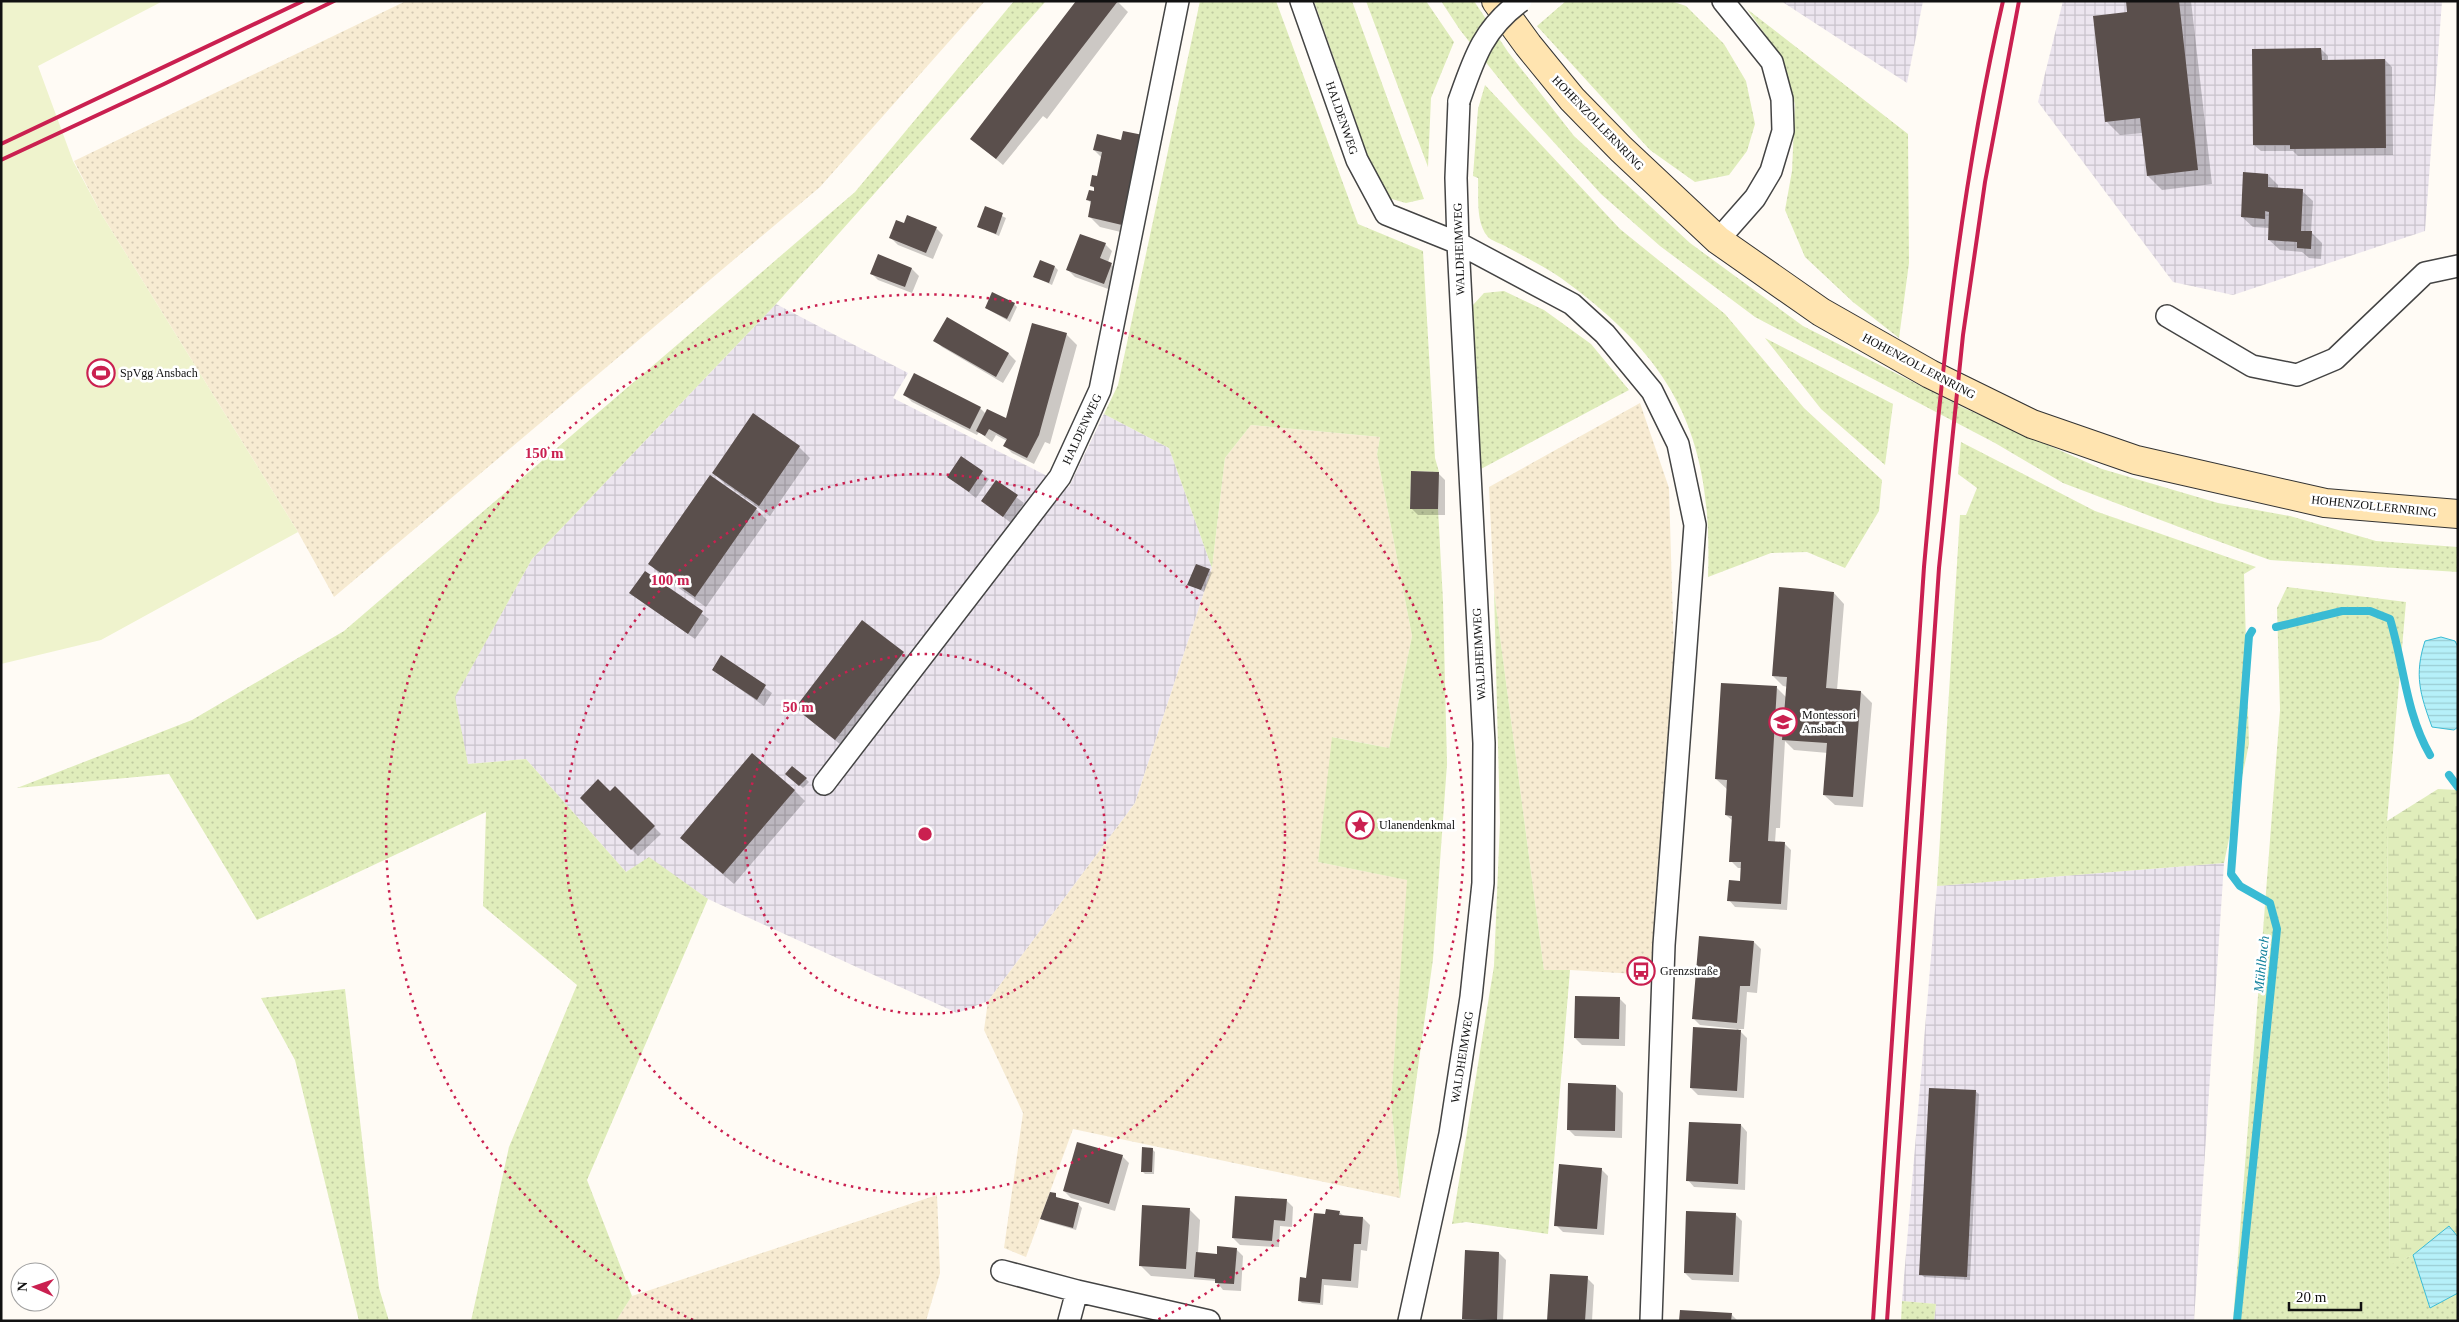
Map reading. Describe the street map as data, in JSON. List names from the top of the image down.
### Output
{
  "streets": {
    "main road": ["HOHENZOLLERNRING"],
    "street": ["HALDENWEG", "WALDHEIMWEG"]
  },
  "crossings": [
    ["HALDENWEG", "WALDHEIMWEG"]
  ],
  "water": ["Mühlbach"],
  "places": {
    "sports": ["SpVgg Ansbach"],
    "school or university": ["Montessori Ansbach"],
    "place": ["Ulanendenkmal"],
    "bus stop": ["Grenzstraße"]
  },
  "scale_bar": "20 m",
  "north": "left",
  "rings": ["150 m", "100 m", "50 m"]
}
